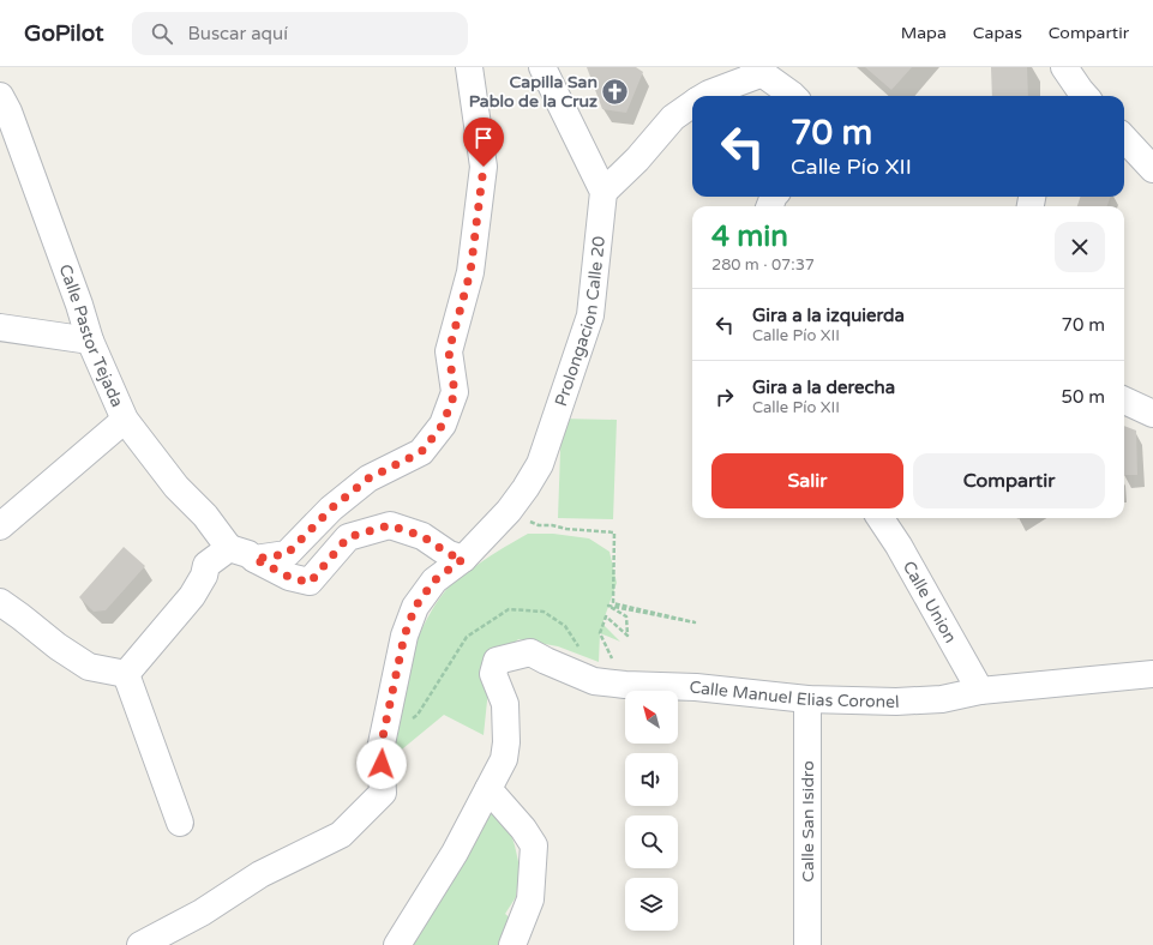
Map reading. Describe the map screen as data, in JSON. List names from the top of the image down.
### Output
{
  "streets": {
    "street": [
      "Prolongacion Calle 20",
      "Calle Pastor Tejada",
      "Calle Union",
      "Calle Manuel Elias Coronel",
      "Calle San Isidro"
    ]
  },
  "crossings": [
    ["Calle Union", "Calle Manuel Elias Coronel"],
    ["Calle Manuel Elias Coronel", "Calle San Isidro"]
  ],
  "places": {
    "church": ["Capilla San Pablo de la Cruz"]
  },
  "north": "top left",
  "page": {
    "header": "GoPilot",
    "search": "Buscar aquí",
    "nav": ["Mapa", "Capas", "Compartir"],
    "turn": ["70 m", "Calle Pío XII"],
    "heading": ["4 min", "280 m · 07:37"],
    "list": [
      {
        "name": "Gira a la izquierda",
        "note": "Calle Pío XII",
        "value": "70 m"
      },
      {
        "name": "Gira a la derecha",
        "note": "Calle Pío XII",
        "value": "50 m"
      }
    ],
    "buttons": ["Salir", "Compartir"]
  }
}
